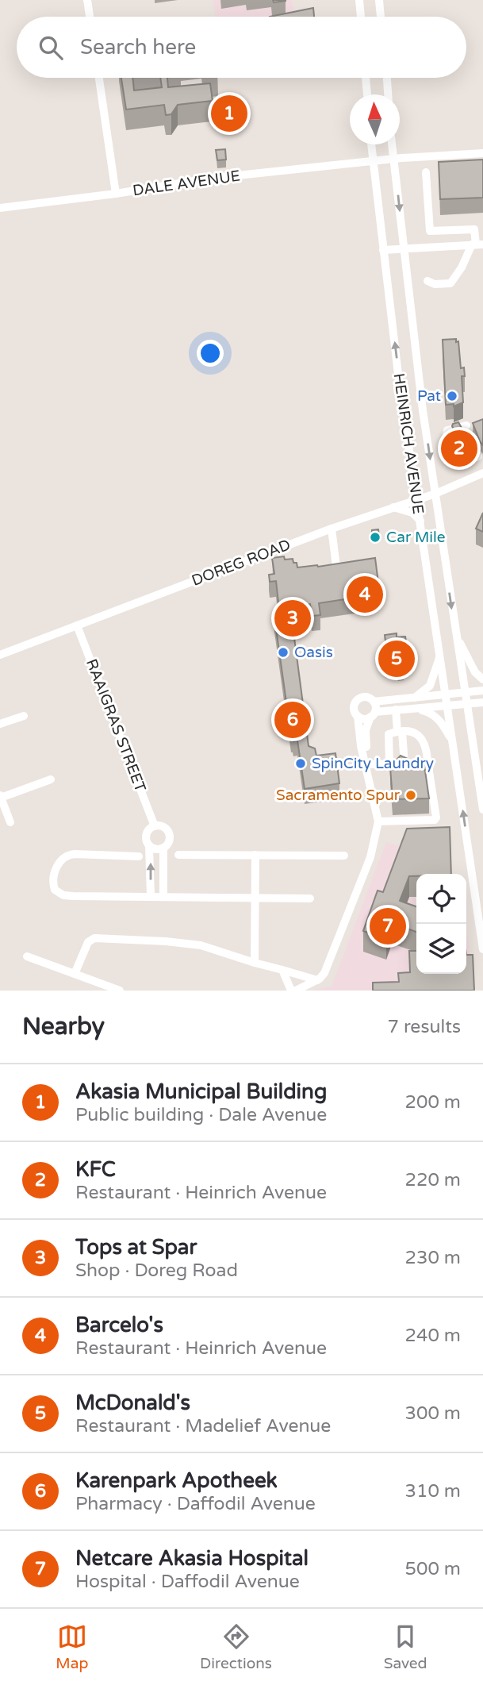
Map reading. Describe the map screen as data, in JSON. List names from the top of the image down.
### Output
{
  "streets": {
    "street": [
      "DALE AVENUE",
      "HEINRICH AVENUE",
      "DOREG ROAD",
      "RAAIGRAS STREET"
    ]
  },
  "crossings": [
    ["DALE AVENUE", "HEINRICH AVENUE"],
    ["HEINRICH AVENUE", "DOREG ROAD"],
    ["DOREG ROAD", "RAAIGRAS STREET"]
  ],
  "places": [
    "Pat",
    "Car Mile",
    "Oasis",
    "SpinCity Laundry",
    "Sacramento Spur"
  ],
  "north": "top",
  "page": {
    "search": "Search here",
    "pins": [
      "1",
      "2",
      "4",
      "3",
      "5",
      "6",
      "7"
    ],
    "heading": ["Nearby", "7 results"],
    "list": [
      {
        "mark": "1",
        "name": "Akasia Municipal Building",
        "note": "Public building · Dale Avenue",
        "value": "200 m"
      },
      {
        "mark": "2",
        "name": "KFC",
        "note": "Restaurant · Heinrich Avenue",
        "value": "220 m"
      },
      {
        "mark": "3",
        "name": "Tops at Spar",
        "note": "Shop · Doreg Road",
        "value": "230 m"
      },
      {
        "mark": "4",
        "name": "Barcelo's",
        "note": "Restaurant · Heinrich Avenue",
        "value": "240 m"
      },
      {
        "mark": "5",
        "name": "McDonald's",
        "note": "Restaurant · Madelief Avenue",
        "value": "300 m"
      },
      {
        "mark": "6",
        "name": "Karenpark Apotheek",
        "note": "Pharmacy · Daffodil Avenue",
        "value": "310 m"
      },
      {
        "mark": "7",
        "name": "Netcare Akasia Hospital",
        "note": "Hospital · Daffodil Avenue",
        "value": "500 m"
      }
    ],
    "nav": ["Map", "Directions", "Saved"]
  }
}
